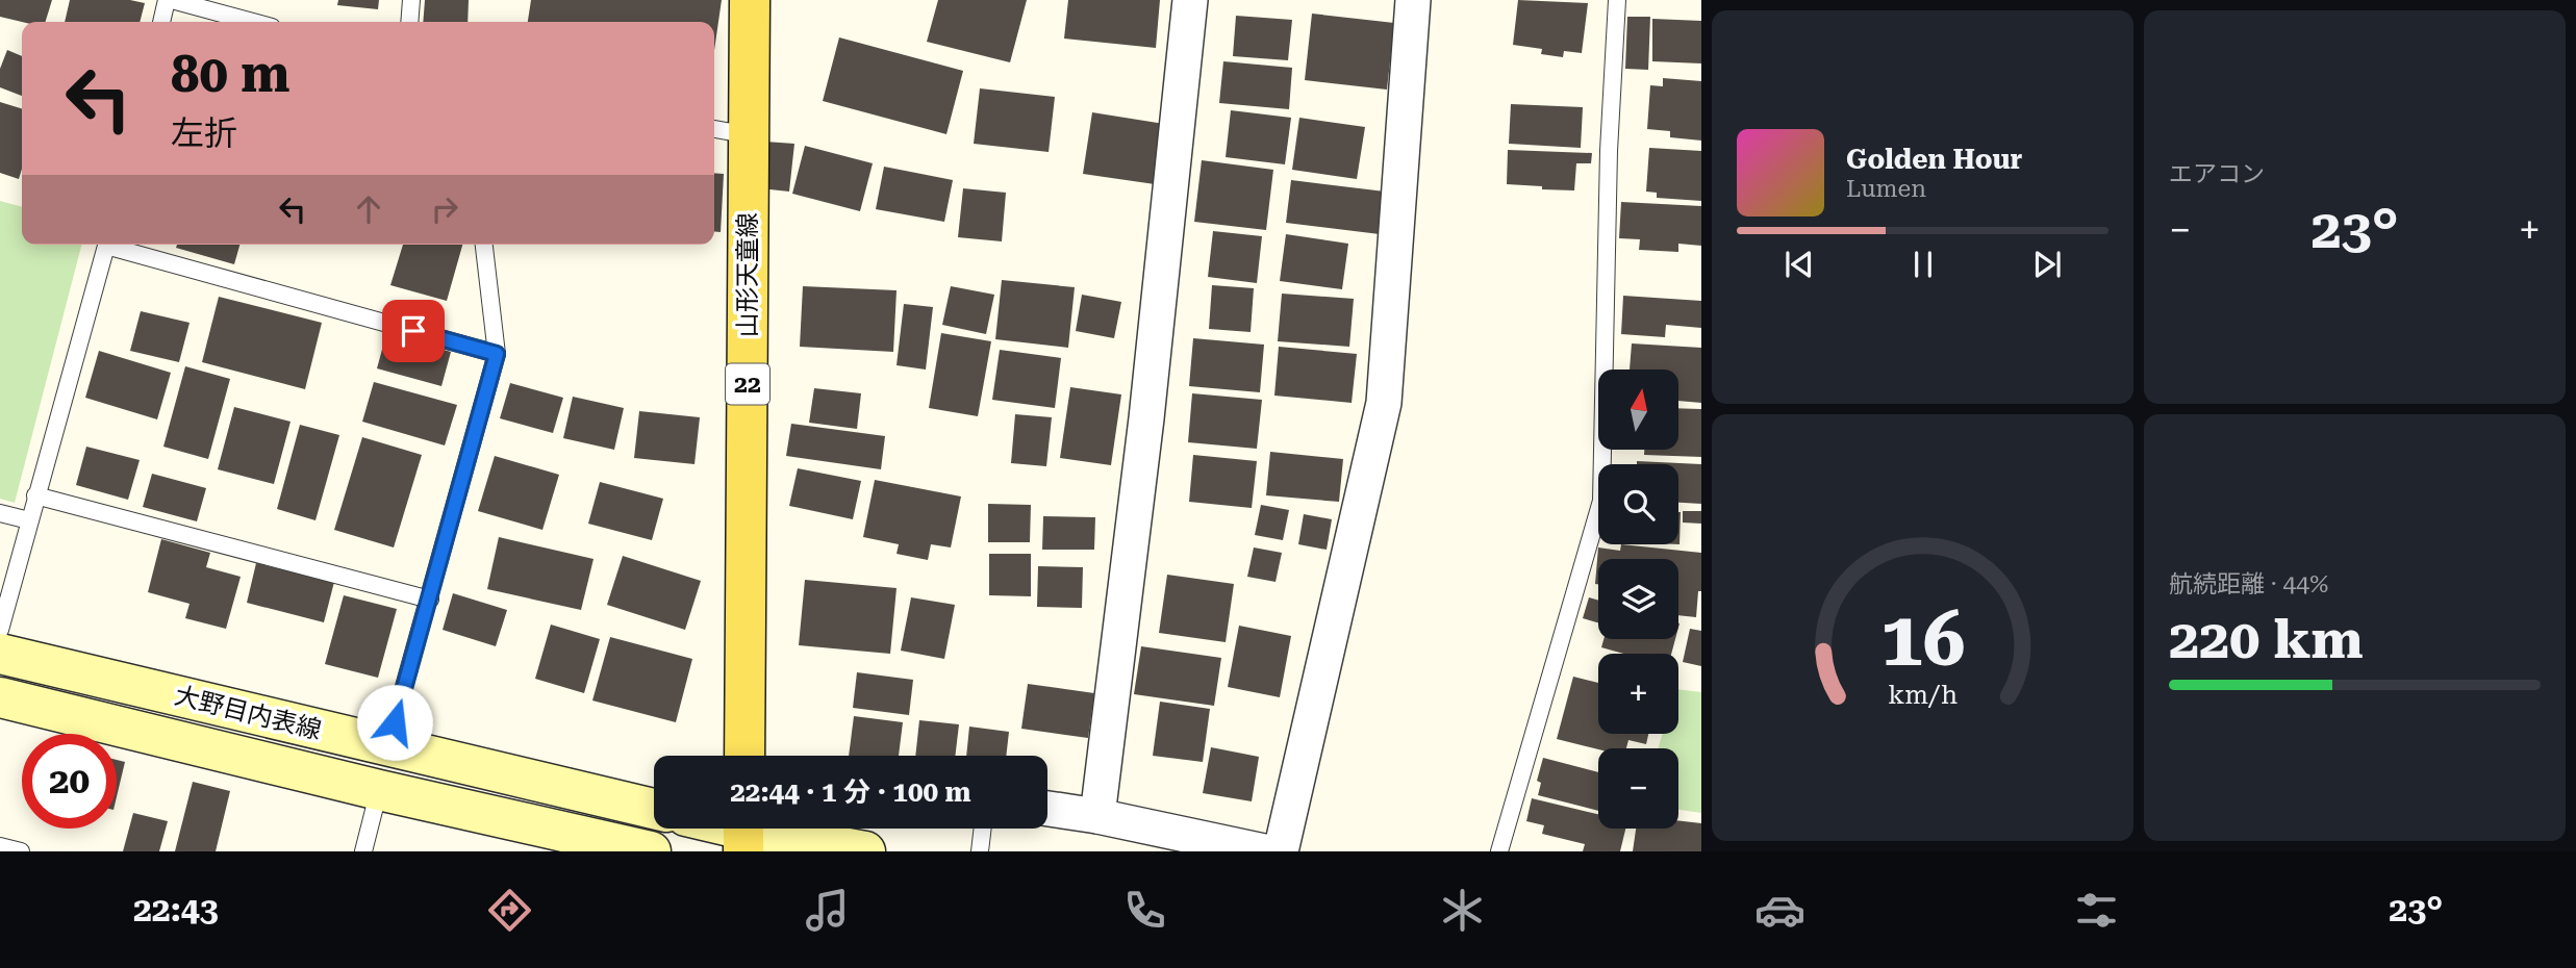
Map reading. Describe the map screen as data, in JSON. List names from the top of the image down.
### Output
{
  "streets": {
    "main road": ["山形天童線", "22", "大野目内表線"]
  },
  "north": "top",
  "page": {
    "tile": [
      "エアコン",
      ["航続距離 · 44%", "220 km"]
    ],
    "turn": ["80 m", "左折"],
    "song": ["Golden Hour", "Lumen"],
    "heat": ["−", "23°", "+"],
    "map_buttons": ["+", "−"],
    "limit": "20",
    "trip": "22:44 · 1 分 · 100 m",
    "tabs": ["22:43", "23°"],
    "gauge": ["16", "km/h"]
  }
}
